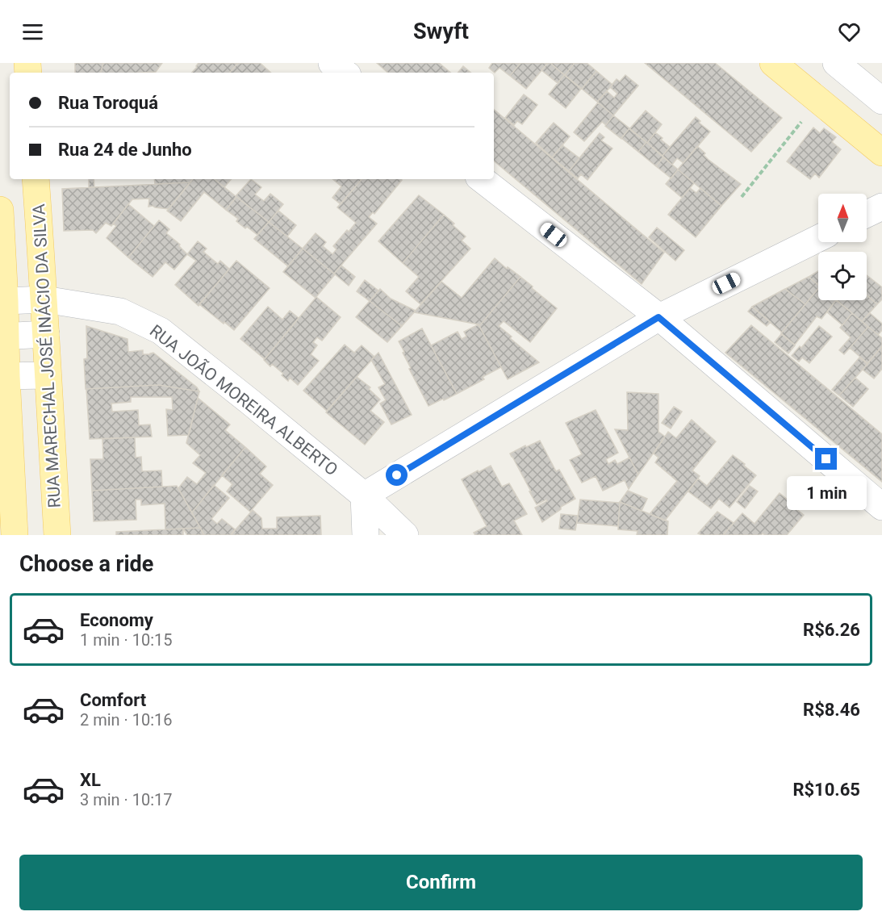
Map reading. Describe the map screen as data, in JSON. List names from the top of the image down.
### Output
{
  "streets": {
    "main road": ["RUA MARECHAL JOSÉ INÁCIO DA SILVA"],
    "street": ["RUA JOÃO MOREIRA ALBERTO"]
  },
  "crossings": [
    ["RUA MARECHAL JOSÉ INÁCIO DA SILVA", "RUA JOÃO MOREIRA ALBERTO"]
  ],
  "north": "top",
  "page": {
    "header": "Swyft",
    "banner": ["Rua Toroquá", "Rua 24 de Junho"],
    "bubble": "1 min",
    "heading": "Choose a ride",
    "list": [
      {
        "name": "Economy",
        "note": "1 min · 10:15",
        "value": "R$6.26"
      },
      {
        "name": "Comfort",
        "note": "2 min · 10:16",
        "value": "R$8.46"
      },
      {
        "name": "XL",
        "note": "3 min · 10:17",
        "value": "R$10.65"
      }
    ],
    "buttons": "Confirm"
  }
}
